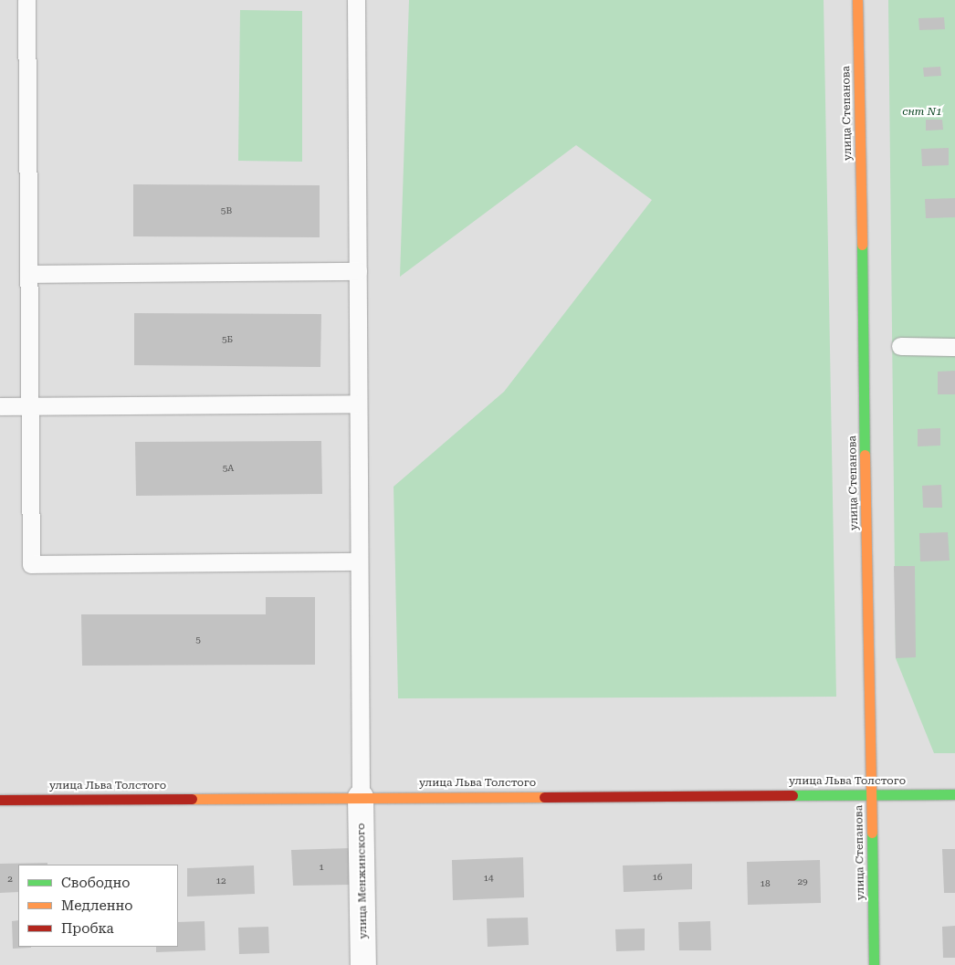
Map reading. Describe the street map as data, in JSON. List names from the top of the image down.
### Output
{
  "streets": {
    "street": ["улица Степанова", "улица Льва Толстого", "улица Менжинского"]
  },
  "crossings": [
    ["улица Степанова", "улица Льва Толстого"],
    ["улица Льва Толстого", "улица Менжинского"]
  ],
  "parks": ["снт N1"],
  "house_numbers": [
    "5В",
    "5Б",
    "5А",
    "5",
    "1",
    "16",
    "14",
    "2",
    "12",
    "29",
    "18"
  ],
  "legend": ["Свободно", "Медленно", "Пробка"]
}
